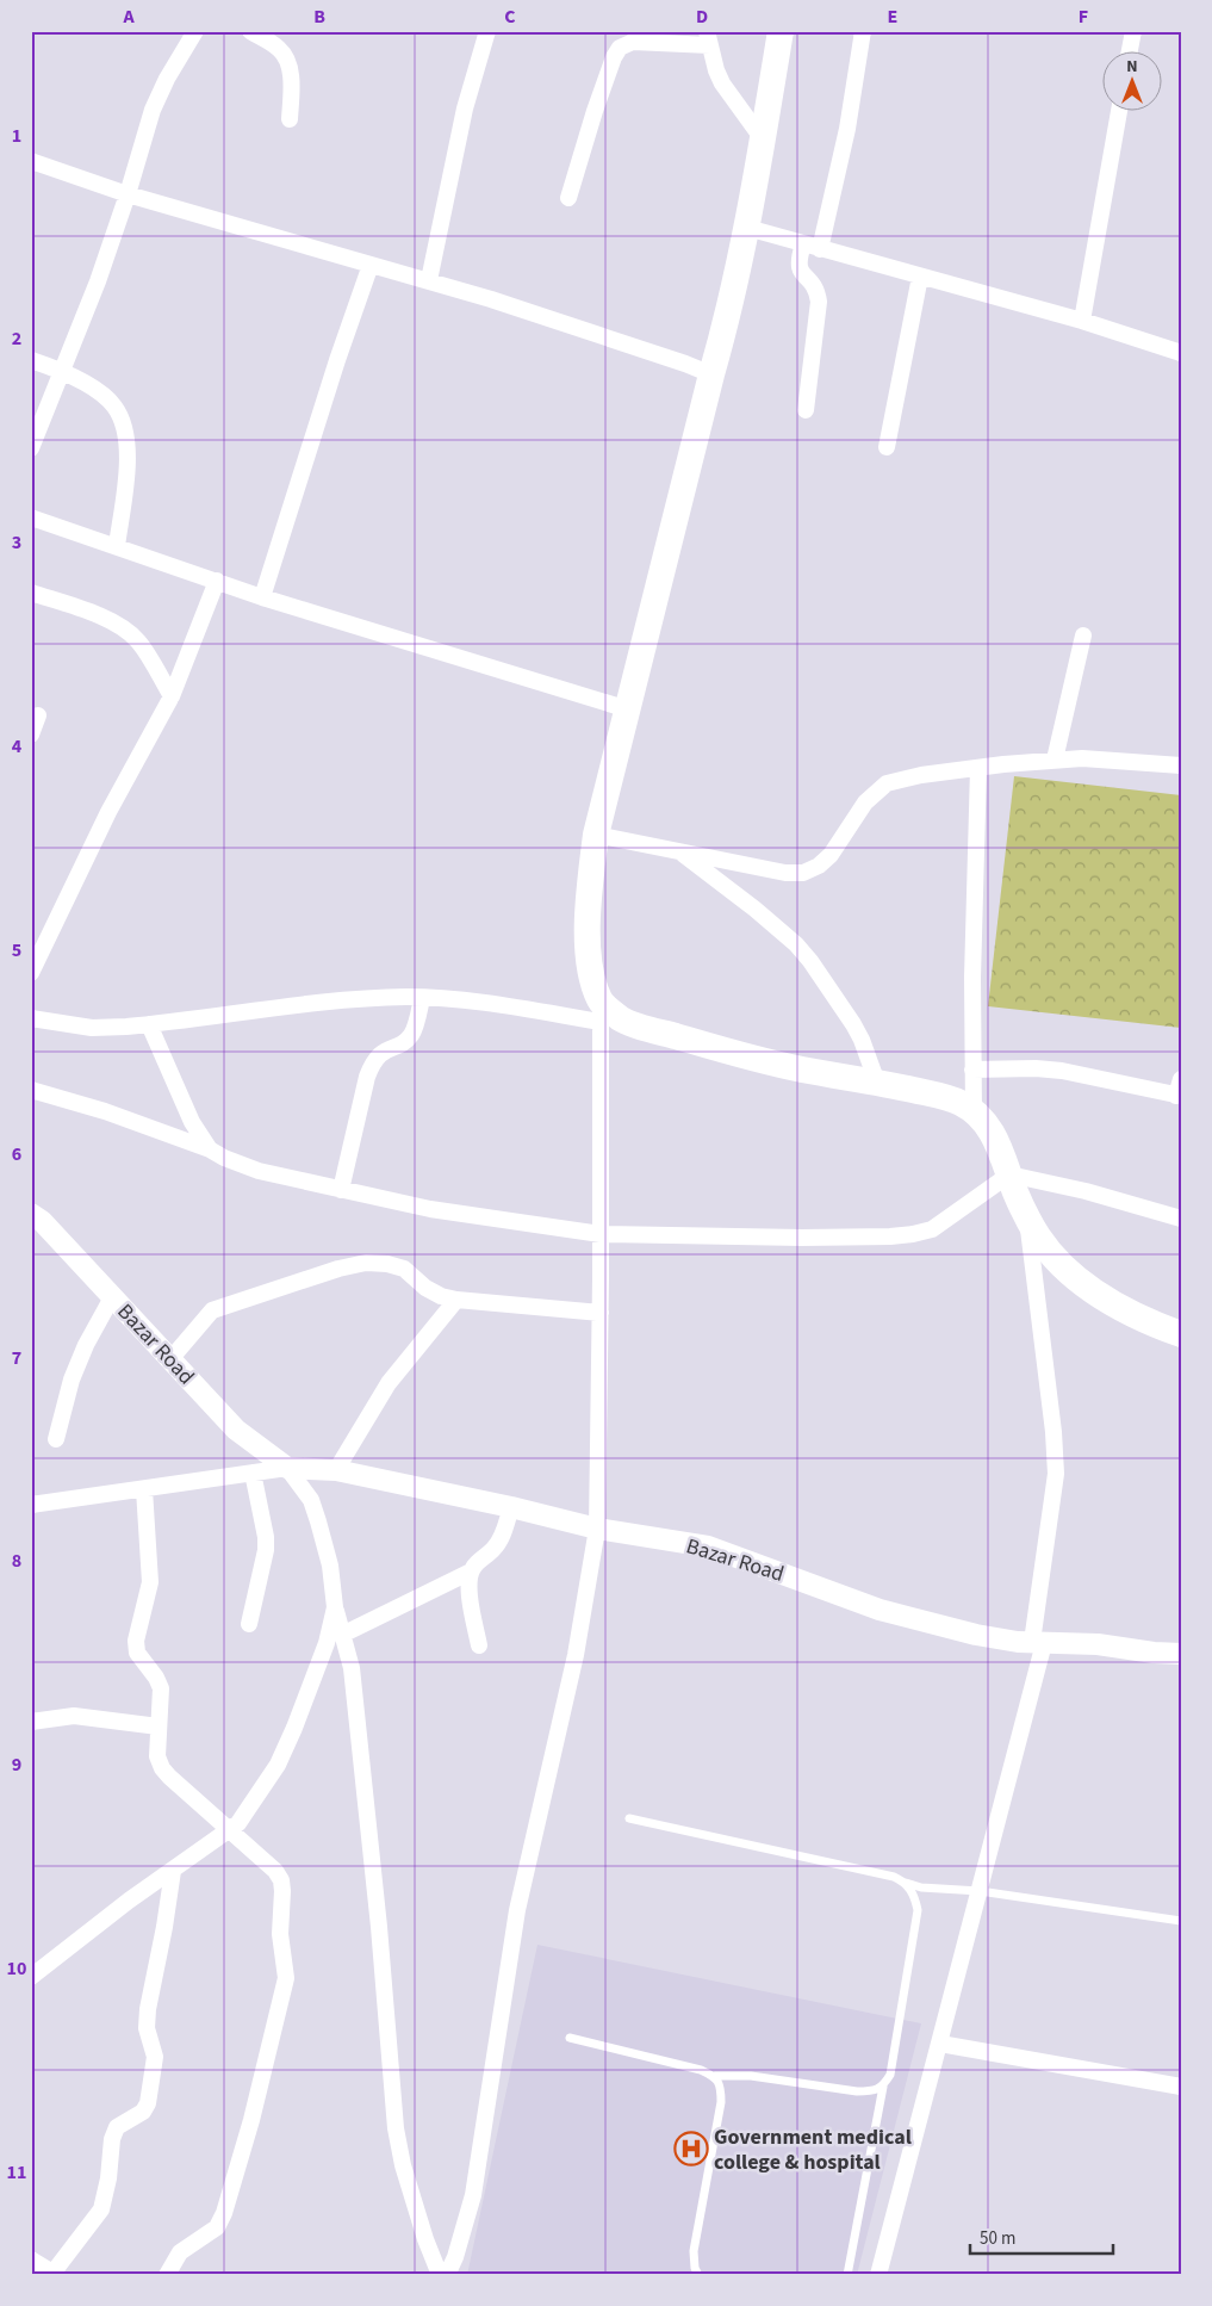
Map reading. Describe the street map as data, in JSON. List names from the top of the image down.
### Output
{
  "streets": {
    "street": ["Bazar Road"]
  },
  "places": {
    "hospital": ["Government medical college & hospital"]
  },
  "scale_bar": "50 m",
  "north": "top",
  "grid": {
    "columns": [
      "A",
      "B",
      "C",
      "D",
      "E",
      "F"
    ],
    "rows": [
      "1",
      "2",
      "3",
      "4",
      "5",
      "6",
      "7",
      "8",
      "9",
      "10",
      "11"
    ]
  }
}
